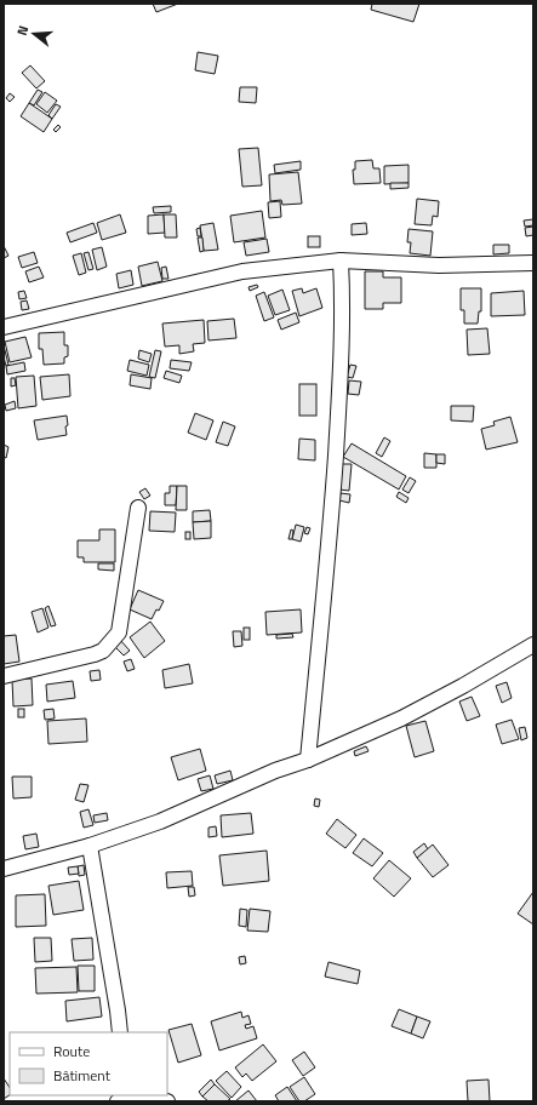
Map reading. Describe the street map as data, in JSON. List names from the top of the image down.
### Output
{
  "legend": ["Route", "Bâtiment"],
  "north": "left"
}
